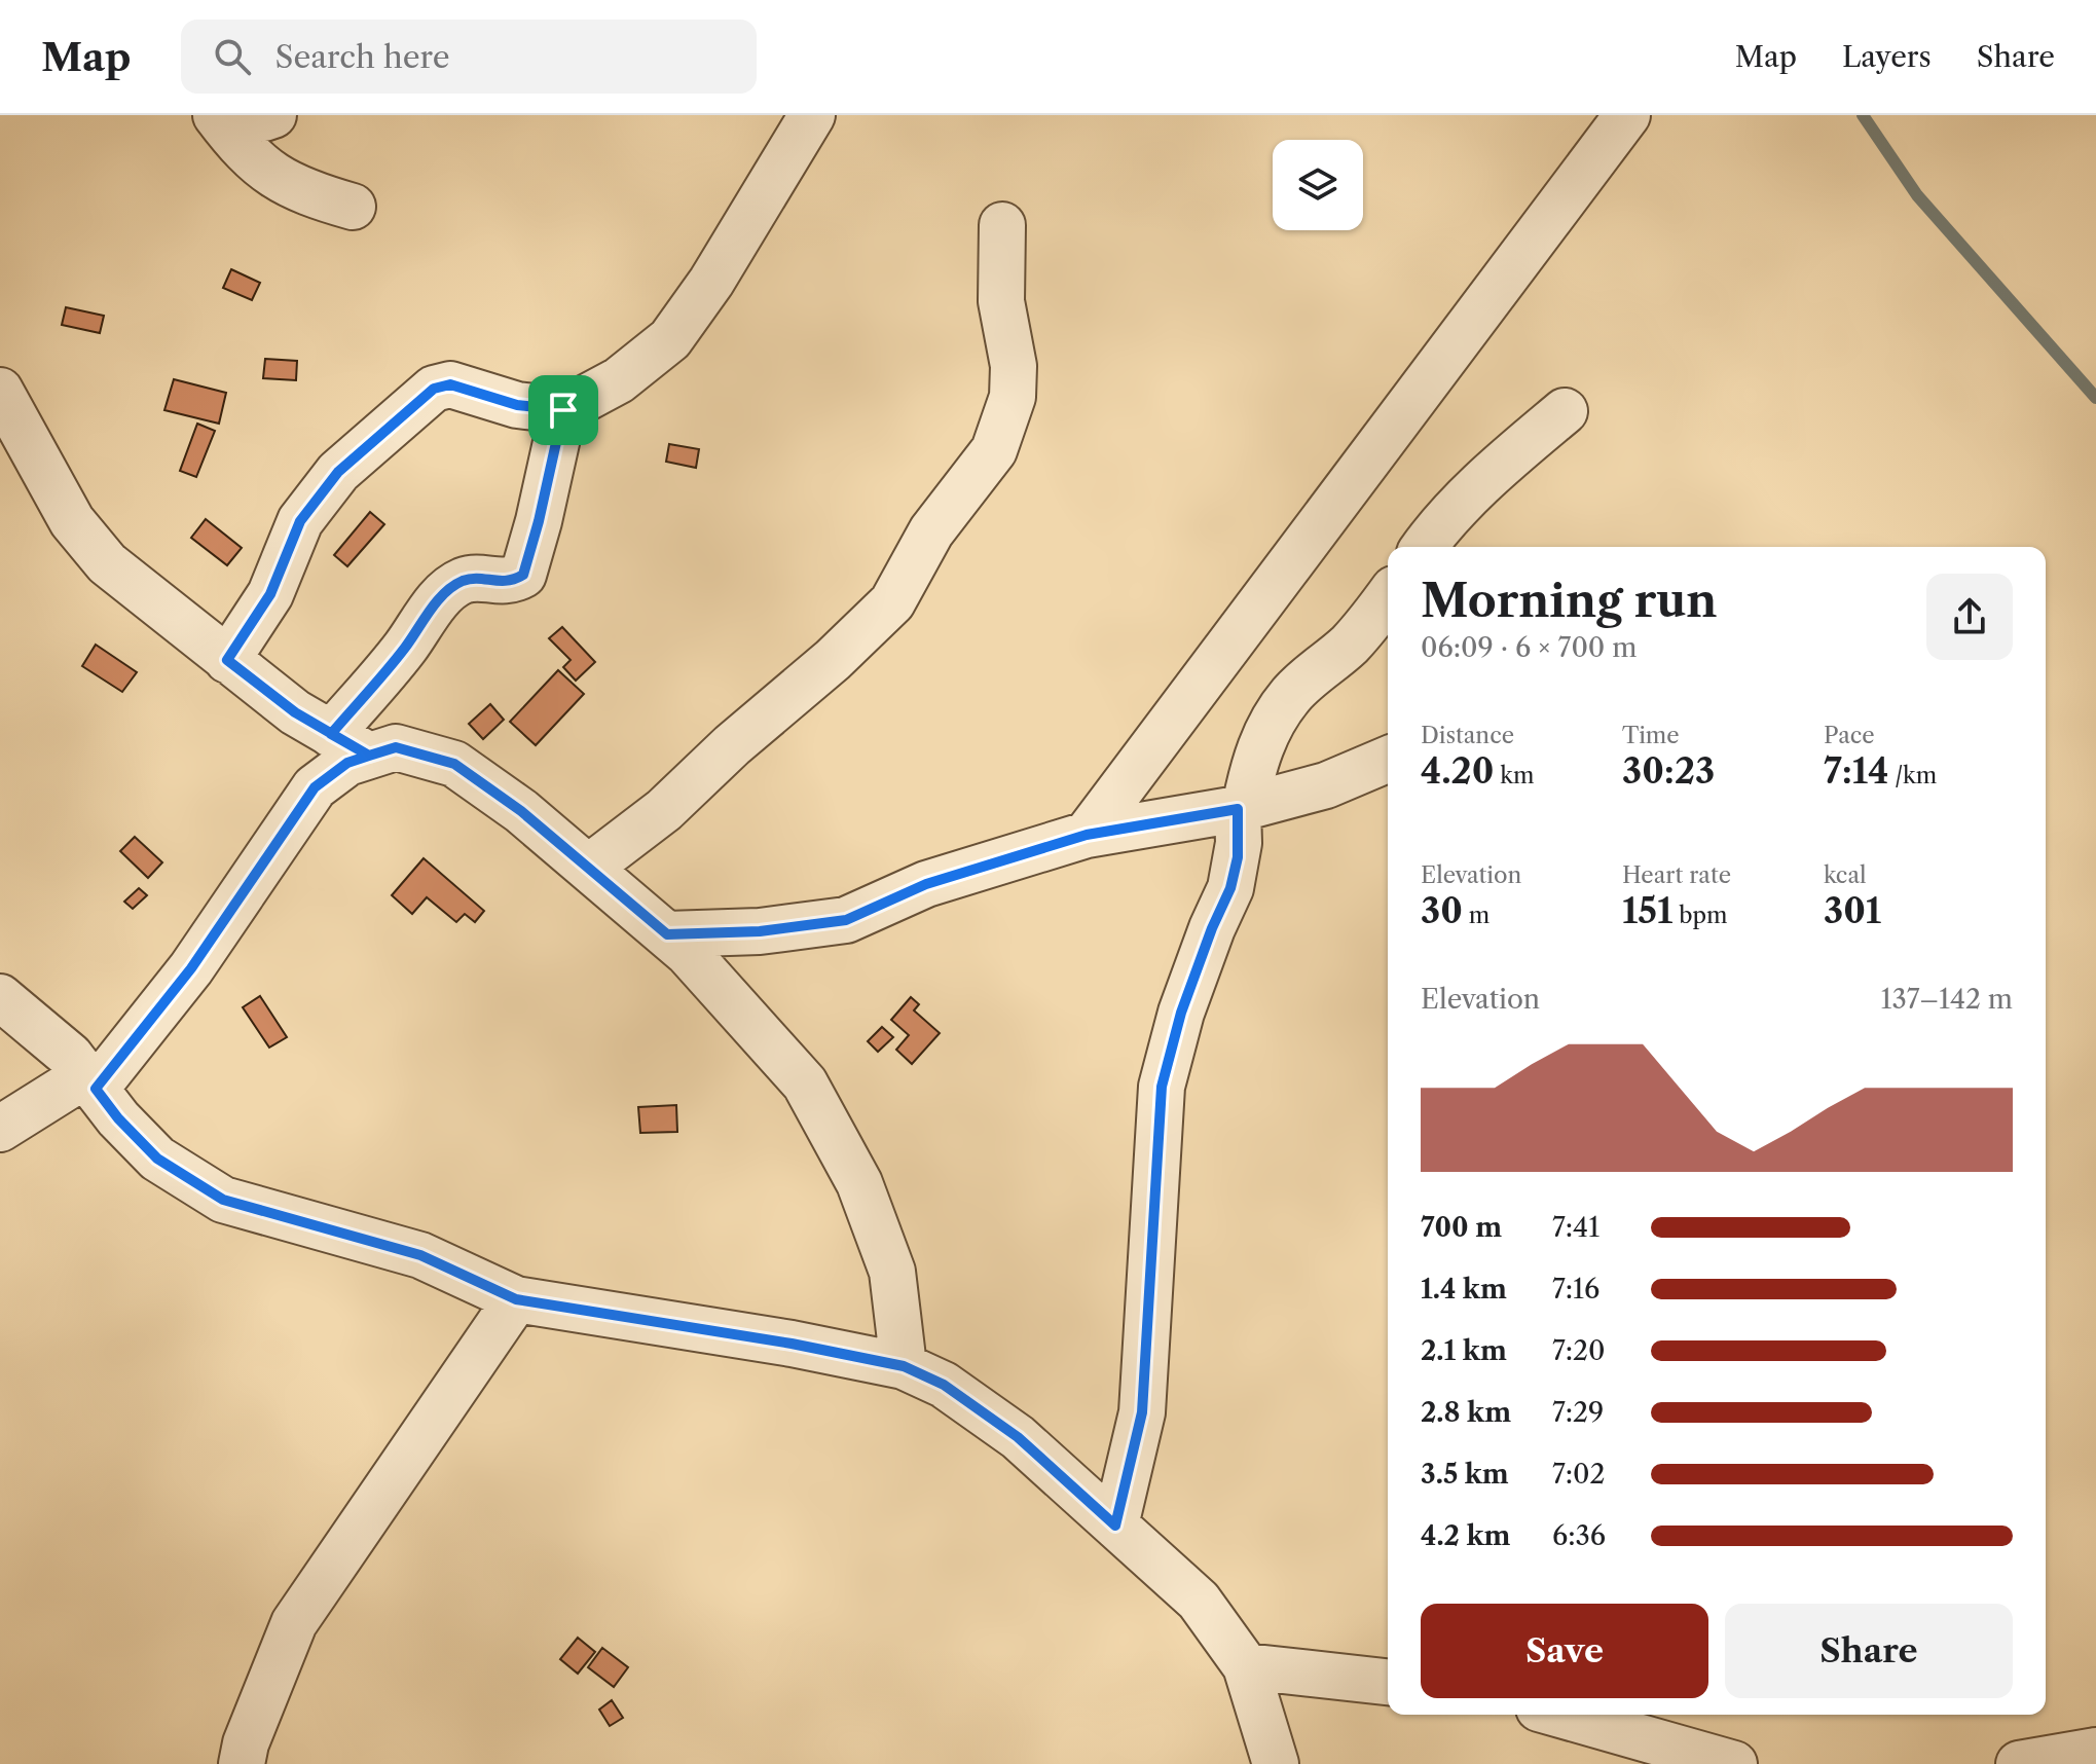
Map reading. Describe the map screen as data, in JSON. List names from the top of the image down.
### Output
{
  "page": {
    "header": "Map",
    "search": "Search here",
    "nav": ["Map", "Layers", "Share"],
    "heading": ["Morning run", "06:09 · 6 × 700 m"],
    "stats": [
      ["Distance", "4.20 km"],
      ["Time", "30:23"],
      ["Pace", "7:14 /km"],
      ["Elevation", "30 m"],
      ["Heart rate", "151 bpm"],
      ["kcal", "301"]
    ],
    "chart": ["Elevation", "137–142 m"],
    "list": [
      {
        "name": "700 m",
        "note": "7:41"
      },
      {
        "name": "1.4 km",
        "note": "7:16"
      },
      {
        "name": "2.1 km",
        "note": "7:20"
      },
      {
        "name": "2.8 km",
        "note": "7:29"
      },
      {
        "name": "3.5 km",
        "note": "7:02"
      },
      {
        "name": "4.2 km",
        "note": "6:36"
      }
    ],
    "buttons": ["Save", "Share"]
  }
}
